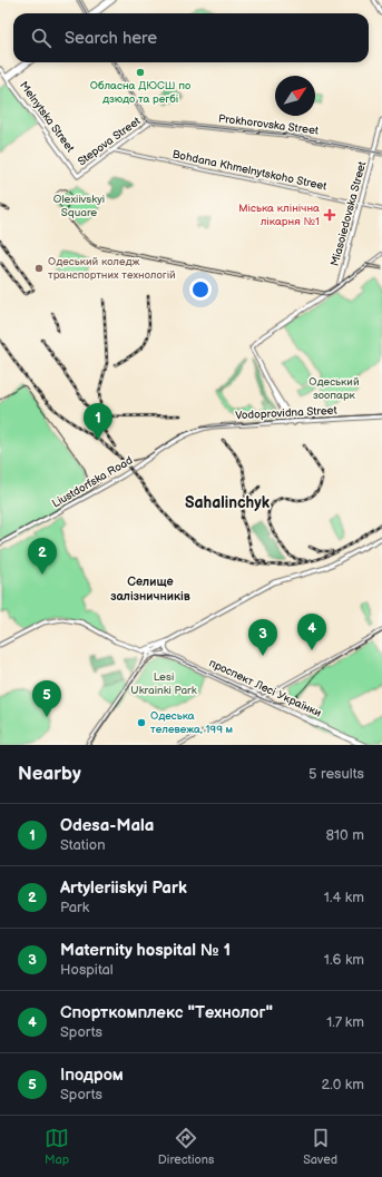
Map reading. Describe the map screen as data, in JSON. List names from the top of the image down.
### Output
{
  "streets": {
    "main road": [
      "Melnytska Street",
      "Prokhorovska Street",
      "Stepova Street",
      "Bohdana Khmelnytskoho Street",
      "Miasoiedovska Street",
      "Vodoprovidna Street",
      "Liustdorfska Road",
      "проспект Лесі Українки"
    ]
  },
  "crossings": [
    ["Melnytska Street", "Stepova Street"],
    ["Prokhorovska Street", "Stepova Street"],
    ["Prokhorovska Street", "Miasoiedovska Street"],
    ["Stepova Street", "Bohdana Khmelnytskoho Street"],
    ["Bohdana Khmelnytskoho Street", "Miasoiedovska Street"],
    ["Vodoprovidna Street", "Liustdorfska Road"]
  ],
  "districts": ["Sahalinchyk", "Селище залізничників"],
  "parks": ["Olexiivskyi Square", "Одеський зоопарк", "Lesi Ukrainki Park"],
  "places": {
    "other": ["Обласна ДЮСШ по дзюдо та регбі", "Одеський коледж транспортних технологій", "Одеська телевежа, 199 м"],
    "health": ["Міська клінічна лікарня №1"]
  },
  "north": "top right",
  "page": {
    "search": "Search here",
    "pins": [
      "1",
      "2",
      "4",
      "3",
      "5"
    ],
    "heading": ["Nearby", "5 results"],
    "list": [
      {
        "mark": "1",
        "name": "Odesa-Mala",
        "note": "Station",
        "value": "810 m"
      },
      {
        "mark": "2",
        "name": "Artyleriiskyi Park",
        "note": "Park",
        "value": "1.4 km"
      },
      {
        "mark": "3",
        "name": "Maternity hospital № 1",
        "note": "Hospital",
        "value": "1.6 km"
      },
      {
        "mark": "4",
        "name": "Спорткомплекс \"Технолог\"",
        "note": "Sports",
        "value": "1.7 km"
      },
      {
        "mark": "5",
        "name": "Іподром",
        "note": "Sports",
        "value": "2.0 km"
      }
    ],
    "nav": ["Map", "Directions", "Saved"]
  }
}
